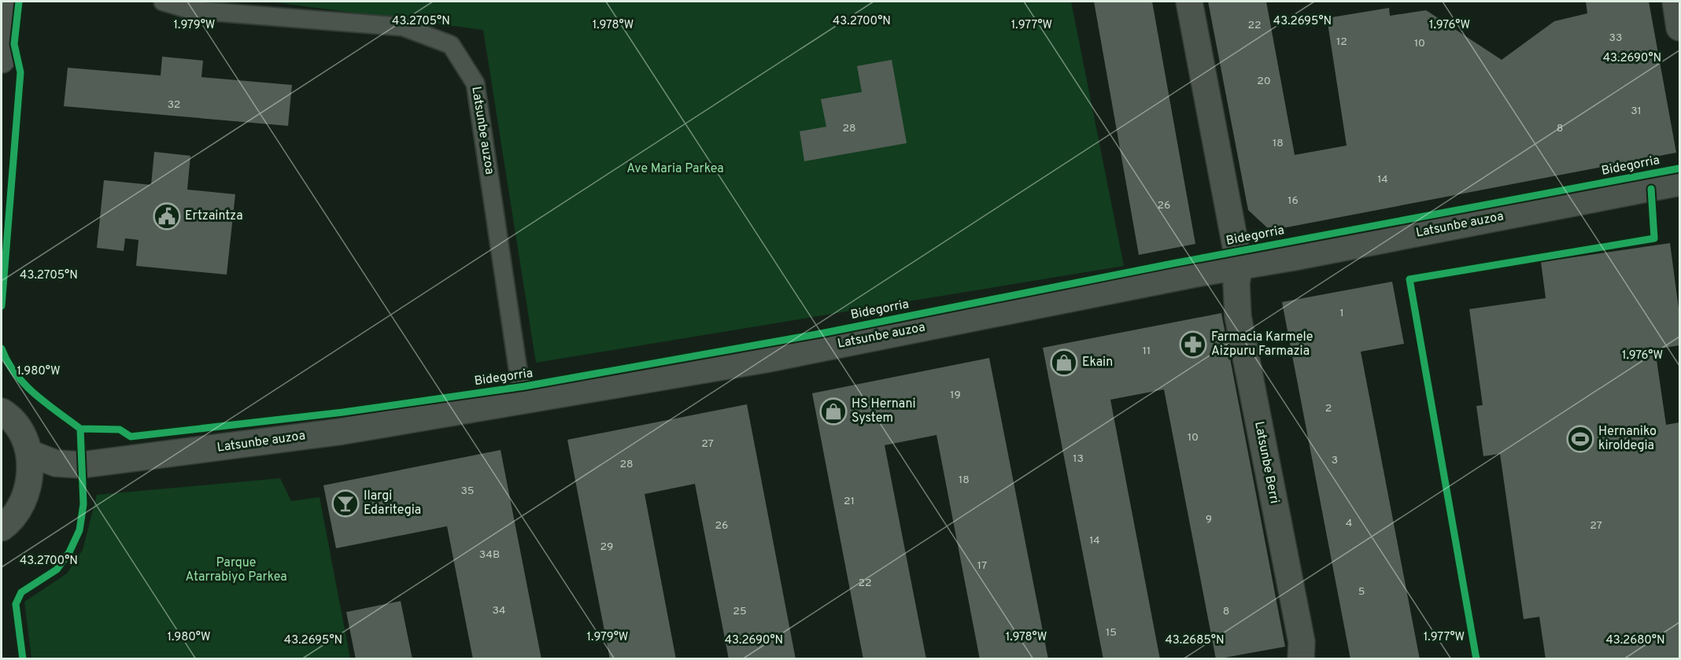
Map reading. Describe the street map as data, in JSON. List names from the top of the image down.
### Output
{
  "streets": {
    "street": ["Latsunbe auzoa", "Latsunbe Berri"],
    "cycle path": ["Bidegorria"]
  },
  "crossings": [
    ["Latsunbe auzoa", "Latsunbe Berri"]
  ],
  "parks": ["Ave Maria Parkea", "Parque Atarrabiyo Parkea"],
  "places": {
    "public building": ["Ertzaintza"],
    "pharmacy": ["Farmacia Karmele Aizpuru Farmazia"],
    "shop": ["Ekain", "HS Hernani System"],
    "sports": ["Hernaniko kiroldegia"],
    "bar": ["Ilargi Edaritegia"]
  },
  "house_numbers": [
    "22",
    "33",
    "12",
    "10",
    "20",
    "32",
    "31",
    "28",
    "8",
    "18",
    "14",
    "16",
    "26",
    "1",
    "11",
    "19",
    "2",
    "10",
    "27",
    "13",
    "3",
    "28",
    "18",
    "35",
    "21",
    "9",
    "4",
    "26",
    "27",
    "14",
    "29",
    "34B",
    "17",
    "22",
    "5",
    "34",
    "25",
    "8",
    "15"
  ],
  "coordinates": [
    "43.2705°N",
    "43.2700°N",
    "43.2695°N",
    "1.978°W",
    "1.977°W",
    "1.979°W",
    "1.976°W",
    "43.2690°N",
    "1.980°W",
    "43.2685°N",
    "43.2680°N"
  ]
}
